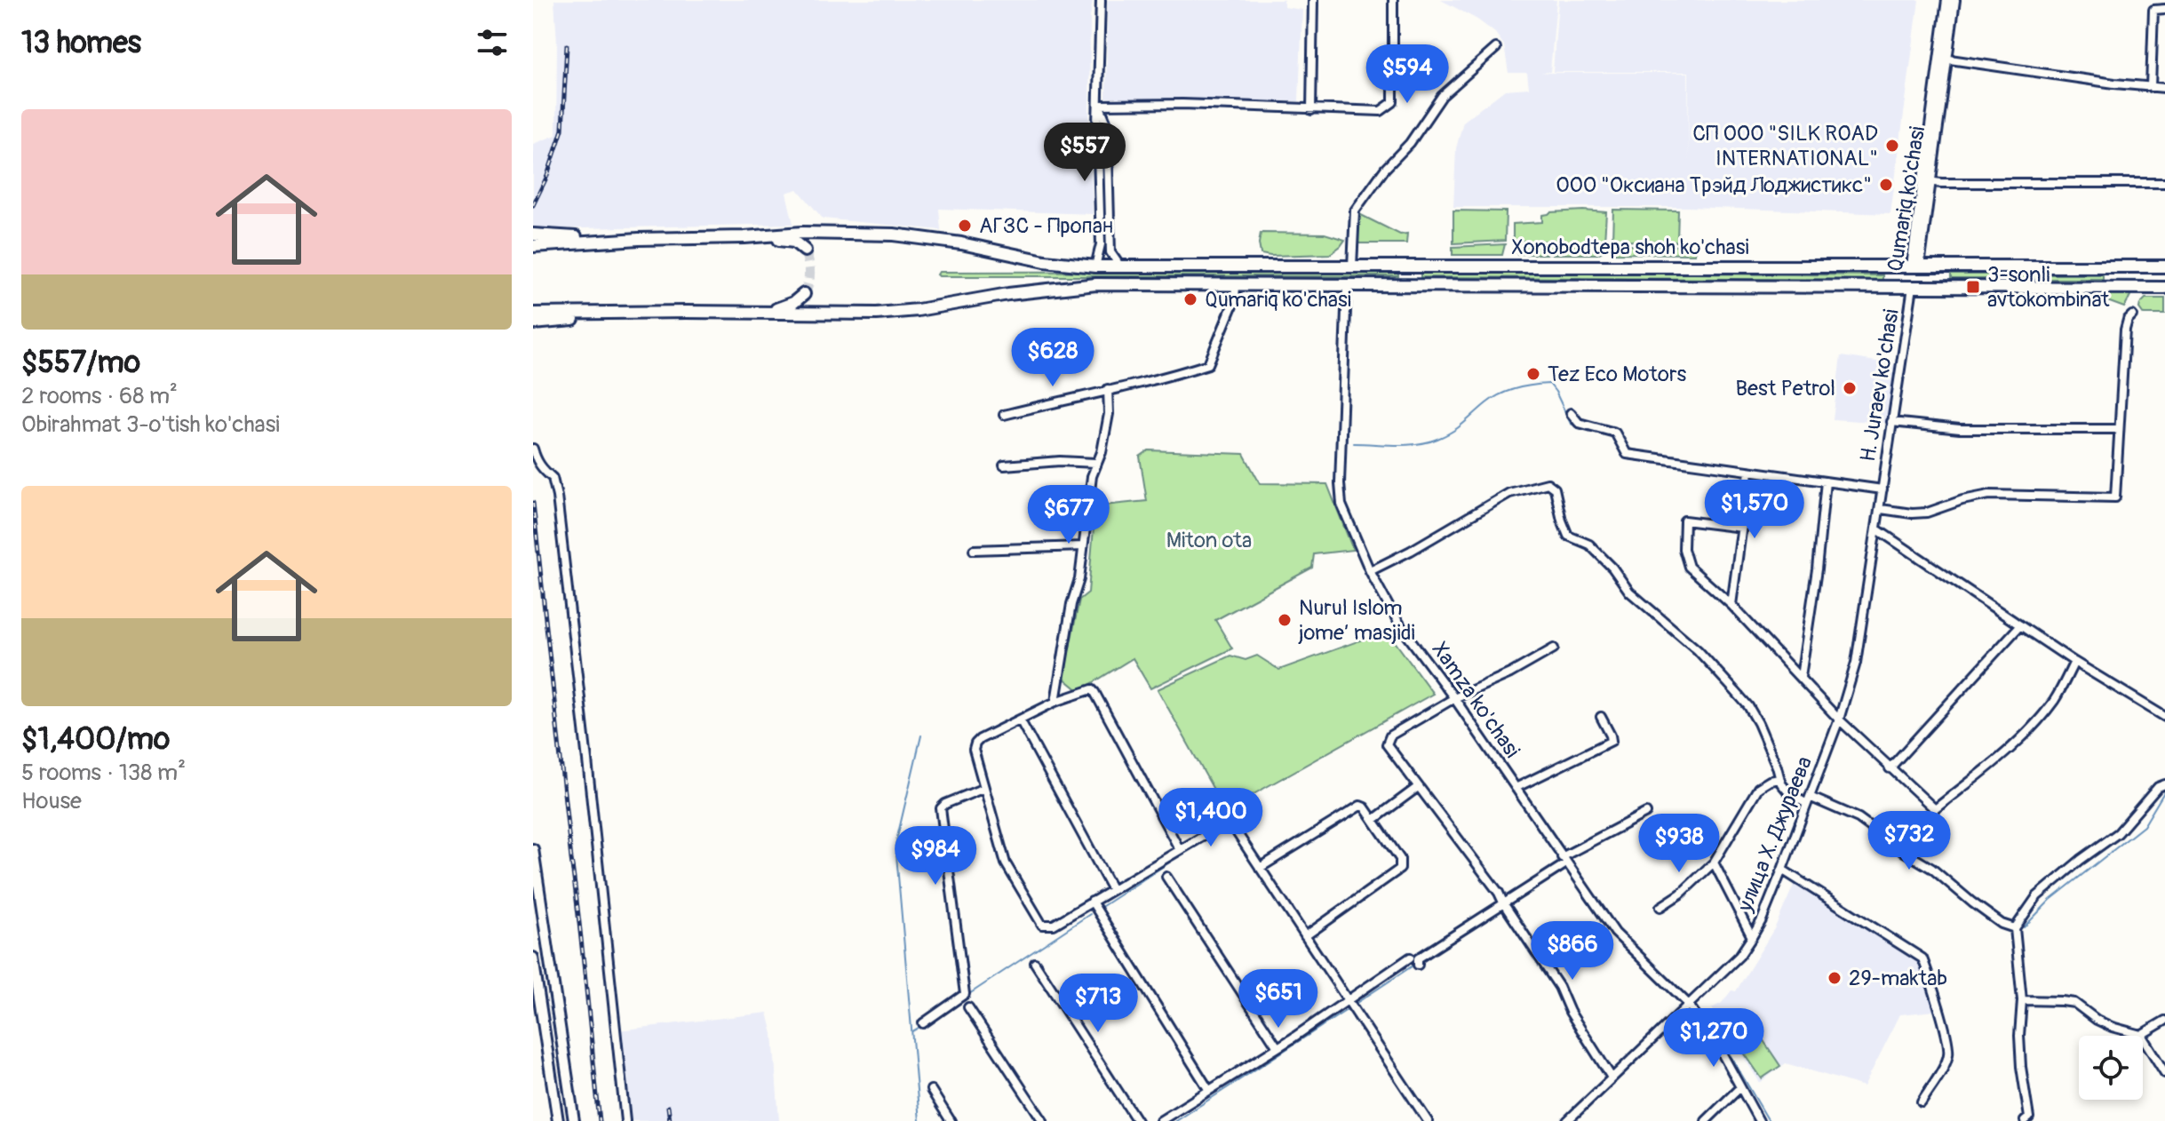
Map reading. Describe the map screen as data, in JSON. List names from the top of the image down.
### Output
{
  "streets": {
    "highway": ["Qumariq ko'chasi", "Xonobodtepa shoh ko'chasi"],
    "street": ["H. Juraev ko'chasi", "Xamza ko'chasi", "улица Х. Джураева"]
  },
  "crossings": [
    ["Qumariq ko'chasi", "Xonobodtepa shoh ko'chasi"],
    ["Qumariq ko'chasi", "H. Juraev ko'chasi"],
    ["Xonobodtepa shoh ko'chasi", "H. Juraev ko'chasi"],
    ["Xonobodtepa shoh ko'chasi", "Xamza ko'chasi"],
    ["H. Juraev ko'chasi", "улица Х. Джураева"],
    ["Xamza ko'chasi", "улица Х. Джураева"]
  ],
  "parks": ["Miton ota"],
  "places": {
    "other": [
      "СП ООО \"SILK ROAD INTERNATIONAL\"",
      "ООО \"Оксиана Трэйд Лоджистикс\"",
      "АГЗС - Пропан",
      "Qumariq ko'chasi",
      "Tez Eco Motors",
      "Best Petrol",
      "Nurul Islom jome’ masjidi",
      "29-maktab"
    ],
    "transit": ["3-sonli avtokombinat"]
  },
  "page": {
    "heading": "13 homes",
    "price": [
      "$594",
      "$557",
      "$628",
      "$1,570",
      "$677",
      "$1,400",
      "$732",
      "$938",
      "$984",
      "$866",
      "$651",
      "$713",
      "$1,270"
    ],
    "list": [
      {
        "name": "$557/mo",
        "note": "2 rooms · 68 m² · Obirahmat 3-o'tish ko'chasi"
      },
      {
        "name": "$1,400/mo",
        "note": "5 rooms · 138 m² · House"
      }
    ]
  }
}
